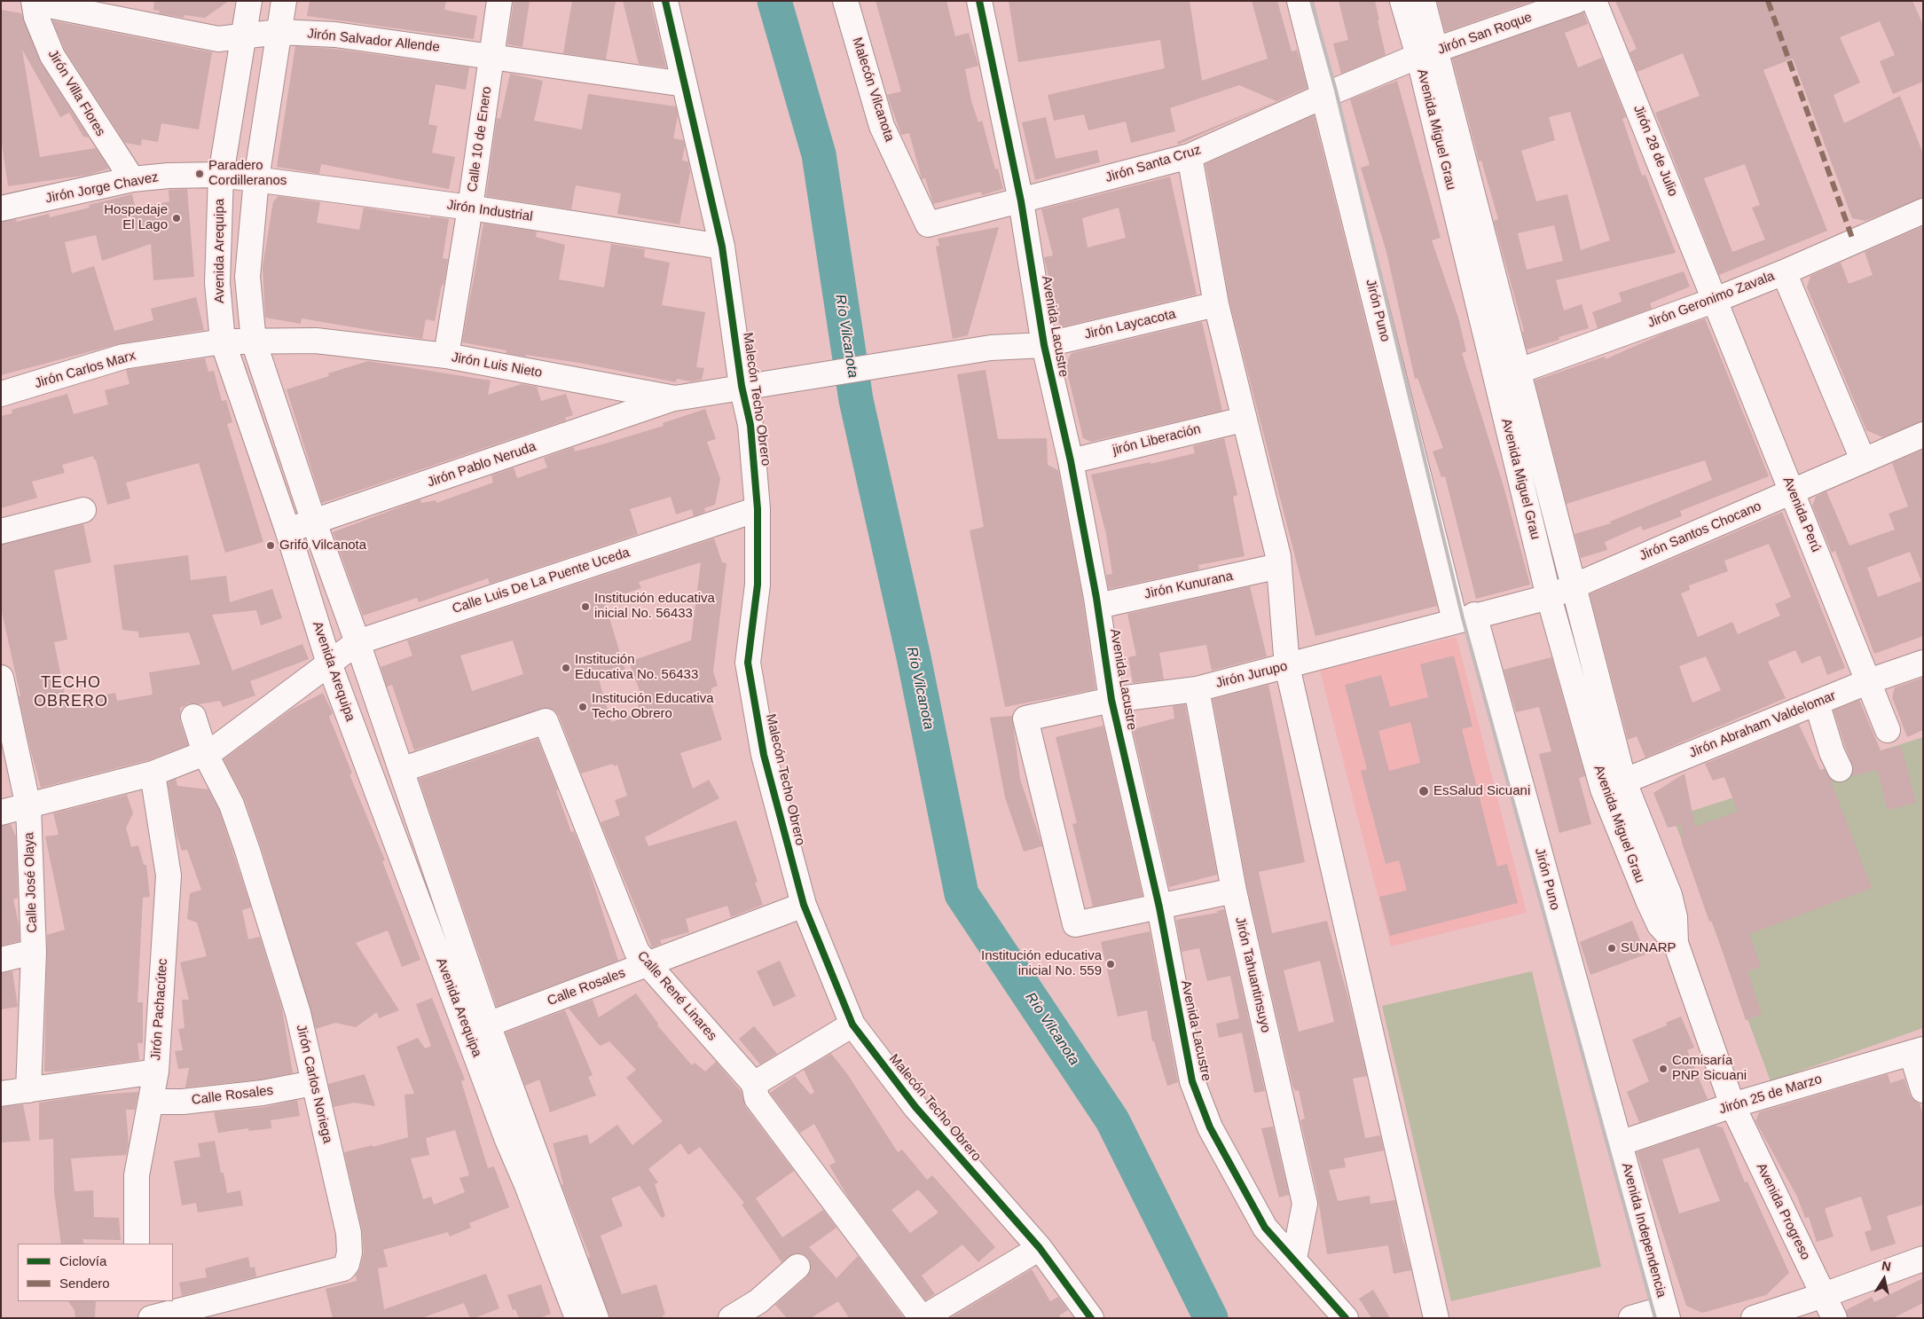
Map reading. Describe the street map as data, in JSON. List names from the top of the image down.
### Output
{
  "streets": {
    "street": [
      "Jirón San Roque",
      "Jirón Salvador Allende",
      "Malecón Vilcanota",
      "Jirón Villa Flores",
      "Avenida Miguel Grau",
      "Calle 10 de Enero",
      "Jirón 28 de Julio",
      "Jirón Santa Cruz",
      "Jirón Jorge Chavez",
      "Jirón Industrial",
      "Avenida Arequipa",
      "Jirón Geronimo Zavala",
      "Jirón Puno",
      "Jirón Laycacota",
      "Avenida Lacustre",
      "Jirón Luis Nieto",
      "Jirón Carlos Marx",
      "Malecón Techo Obrero",
      "jirón Liberación",
      "Jirón Pablo Neruda",
      "Avenida Perú",
      "Jirón Santos Chocano",
      "Calle Luis De La Puente Uceda",
      "Jirón Kunurana",
      "Jirón Jurupo",
      "Jirón Abraham Valdelomar",
      "Calle José Olaya",
      "Jirón Tahuantinsuyo",
      "Calle Rosales",
      "Calle René Linares",
      "Jirón Pachacútec",
      "Jirón Carlos Noriega",
      "Jirón 25 de Marzo",
      "Avenida Progreso",
      "Avenida Independencia"
    ]
  },
  "crossings": [
    ["Jirón San Roque", "Avenida Miguel Grau"],
    ["Jirón San Roque", "Jirón Santa Cruz"],
    ["Jirón Salvador Allende", "Jirón Villa Flores"],
    ["Jirón Salvador Allende", "Calle 10 de Enero"],
    ["Jirón Salvador Allende", "Avenida Arequipa"],
    ["Jirón Salvador Allende", "Malecón Techo Obrero"],
    ["Malecón Vilcanota", "Jirón Santa Cruz"],
    ["Jirón Villa Flores", "Jirón Jorge Chavez"],
    ["Avenida Miguel Grau", "Jirón Santa Cruz"],
    ["Avenida Miguel Grau", "Jirón Geronimo Zavala"],
    ["Avenida Miguel Grau", "Jirón Santos Chocano"],
    ["Avenida Miguel Grau", "Jirón Abraham Valdelomar"],
    ["Avenida Miguel Grau", "Jirón 25 de Marzo"],
    ["Avenida Miguel Grau", "Avenida Progreso"],
    ["Calle 10 de Enero", "Jirón Industrial"],
    ["Calle 10 de Enero", "Jirón Luis Nieto"],
    ["Jirón 28 de Julio", "Jirón Geronimo Zavala"],
    ["Jirón 28 de Julio", "Avenida Perú"],
    ["Jirón Santa Cruz", "Jirón Puno"],
    ["Jirón Santa Cruz", "Avenida Lacustre"],
    ["Jirón Jorge Chavez", "Jirón Industrial"],
    ["Jirón Jorge Chavez", "Avenida Arequipa"],
    ["Jirón Industrial", "Avenida Arequipa"],
    ["Jirón Industrial", "Malecón Techo Obrero"],
    ["Avenida Arequipa", "Jirón Luis Nieto"],
    ["Avenida Arequipa", "Jirón Carlos Marx"],
    ["Avenida Arequipa", "Jirón Pablo Neruda"],
    ["Avenida Arequipa", "Calle Luis De La Puente Uceda"],
    ["Avenida Arequipa", "Calle Rosales"],
    ["Avenida Arequipa", "Calle René Linares"],
    ["Jirón Geronimo Zavala", "Avenida Perú"],
    ["Jirón Puno", "Jirón Santos Chocano"],
    ["Jirón Puno", "Jirón Jurupo"],
    ["Jirón Puno", "Jirón 25 de Marzo"],
    ["Jirón Puno", "Avenida Independencia"],
    ["Jirón Laycacota", "Avenida Lacustre"],
    ["Jirón Laycacota", "Jirón Luis Nieto"],
    ["Avenida Lacustre", "jirón Liberación"],
    ["Avenida Lacustre", "Jirón Kunurana"],
    ["Avenida Lacustre", "Jirón Jurupo"],
    ["Avenida Lacustre", "Jirón Tahuantinsuyo"],
    ["Jirón Luis Nieto", "Jirón Carlos Marx"],
    ["Jirón Luis Nieto", "Malecón Techo Obrero"],
    ["Jirón Luis Nieto", "Jirón Pablo Neruda"],
    ["Malecón Techo Obrero", "Calle Luis De La Puente Uceda"],
    ["Malecón Techo Obrero", "Calle Rosales"],
    ["Avenida Perú", "Jirón Santos Chocano"],
    ["Avenida Perú", "Jirón Abraham Valdelomar"],
    ["Jirón Santos Chocano", "Jirón Jurupo"],
    ["Jirón Jurupo", "Jirón Tahuantinsuyo"],
    ["Calle Rosales", "Calle René Linares"],
    ["Calle Rosales", "Jirón Pachacútec"],
    ["Calle Rosales", "Jirón Carlos Noriega"],
    ["Jirón 25 de Marzo", "Avenida Progreso"],
    ["Jirón 25 de Marzo", "Avenida Independencia"]
  ],
  "districts": ["TECHO OBRERO"],
  "water": ["Río Vilcanota"],
  "places": [
    "Paradero Cordilleranos",
    "Hospedaje El Lago",
    "Grifo Vilcanota",
    "Institución educativa inicial No. 56433",
    "Institución Educativa No. 56433",
    "Institución Educativa Techo Obrero",
    "EsSalud Sicuani",
    "SUNARP",
    "Institución educativa inicial No. 559",
    "Comisaría PNP Sicuani"
  ],
  "legend": ["Ciclovía", "Sendero"],
  "north": "top"
}
